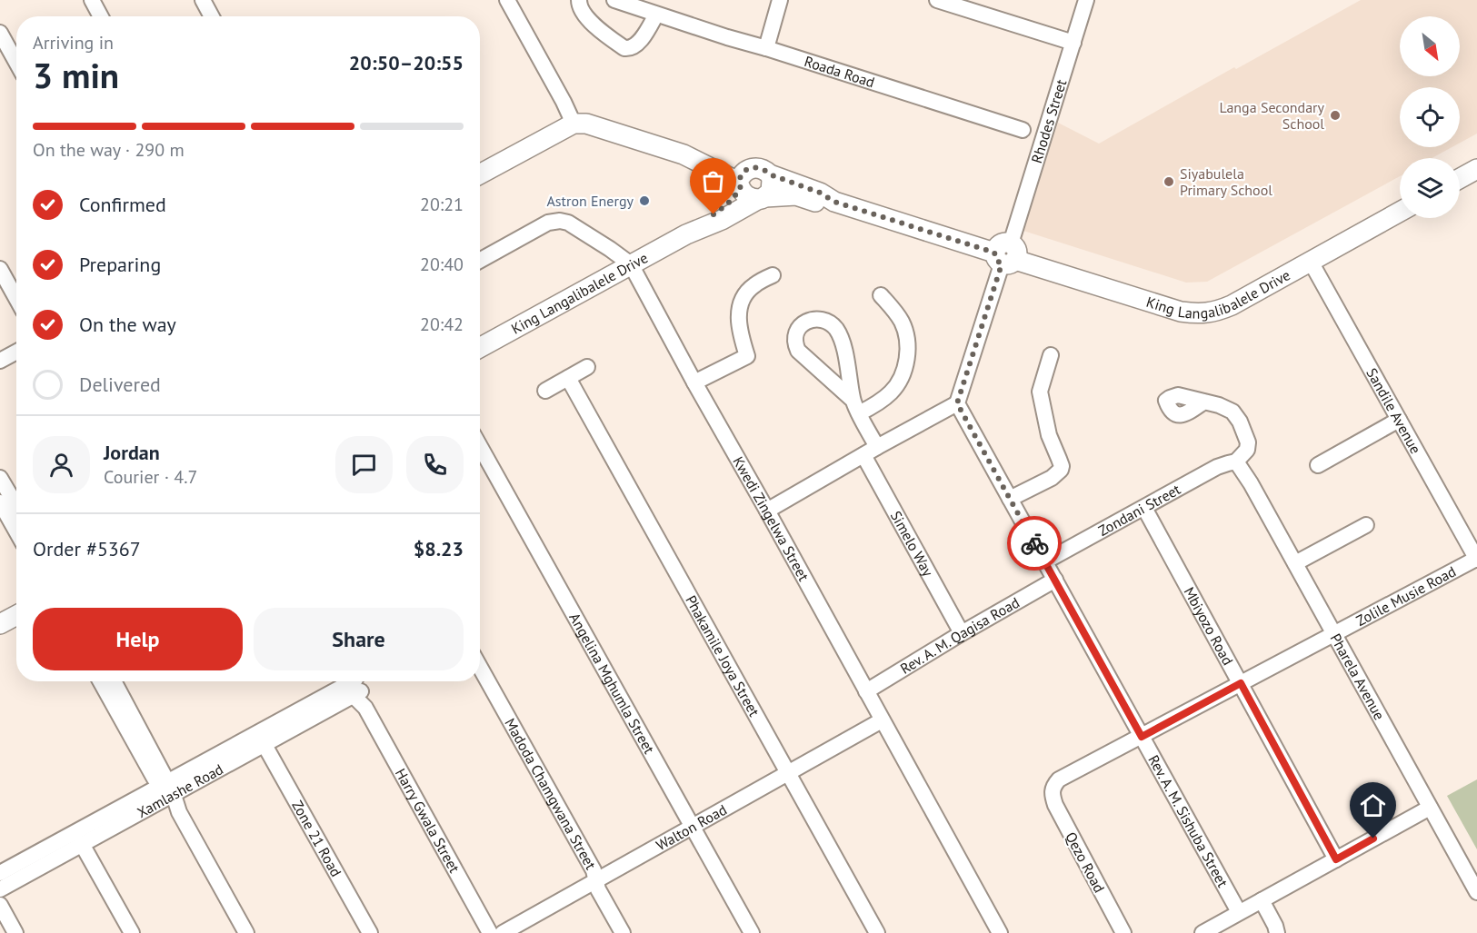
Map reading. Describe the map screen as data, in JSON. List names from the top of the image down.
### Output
{
  "streets": {
    "street": [
      "Roada Road",
      "Rhodes Street",
      "King Langalibalele Drive",
      "Sandile Avenue",
      "Zondani Street",
      "Kwedi Zingelwa Street",
      "Simelo Way",
      "Zolile Musie Road",
      "Mbiyozo Road",
      "Rev. A. M. Qagisa Road",
      "Phakamile Joya Street",
      "Pharela Avenue",
      "Angelina Mghumla Street",
      "Xamlashe Road",
      "Madoda Chamgwana Street",
      "Harry Gwala Street",
      "Rev. A. M. Sishuba Street",
      "Walton Road",
      "Zone 21 Road",
      "Qezo Road"
    ]
  },
  "crossings": [
    ["Rhodes Street", "King Langalibalele Drive"],
    ["King Langalibalele Drive", "Sandile Avenue"],
    ["King Langalibalele Drive", "Kwedi Zingelwa Street"],
    ["Sandile Avenue", "Zolile Musie Road"],
    ["Zondani Street", "Mbiyozo Road"],
    ["Zondani Street", "Pharela Avenue"],
    ["Zondani Street", "Rev. A. M. Sishuba Street"],
    ["Kwedi Zingelwa Street", "Rev. A. M. Qagisa Road"],
    ["Kwedi Zingelwa Street", "Walton Road"],
    ["Simelo Way", "Rev. A. M. Qagisa Road"],
    ["Zolile Musie Road", "Mbiyozo Road"],
    ["Zolile Musie Road", "Pharela Avenue"],
    ["Zolile Musie Road", "Rev. A. M. Sishuba Street"],
    ["Zolile Musie Road", "Qezo Road"],
    ["Rev. A. M. Qagisa Road", "Rev. A. M. Sishuba Street"],
    ["Phakamile Joya Street", "Walton Road"],
    ["Angelina Mghumla Street", "Walton Road"],
    ["Xamlashe Road", "Harry Gwala Street"],
    ["Xamlashe Road", "Zone 21 Road"],
    ["Madoda Chamgwana Street", "Walton Road"]
  ],
  "places": ["Langa Secondary School", "Siyabulela Primary School", "Astron Energy"],
  "north": "bottom right",
  "page": {
    "heading": ["3 min", "Arriving in", "20:50–20:55"],
    "panel": [
      "Jordan",
      "Courier · 4.7",
      "Order #5367",
      "$8.23"
    ],
    "bar": "On the way · 290 m",
    "list": [
      ["Confirmed", "20:21"],
      ["Preparing", "20:40"],
      ["On the way", "20:42"],
      "Delivered"
    ],
    "buttons": ["Help", "Share"]
  }
}
